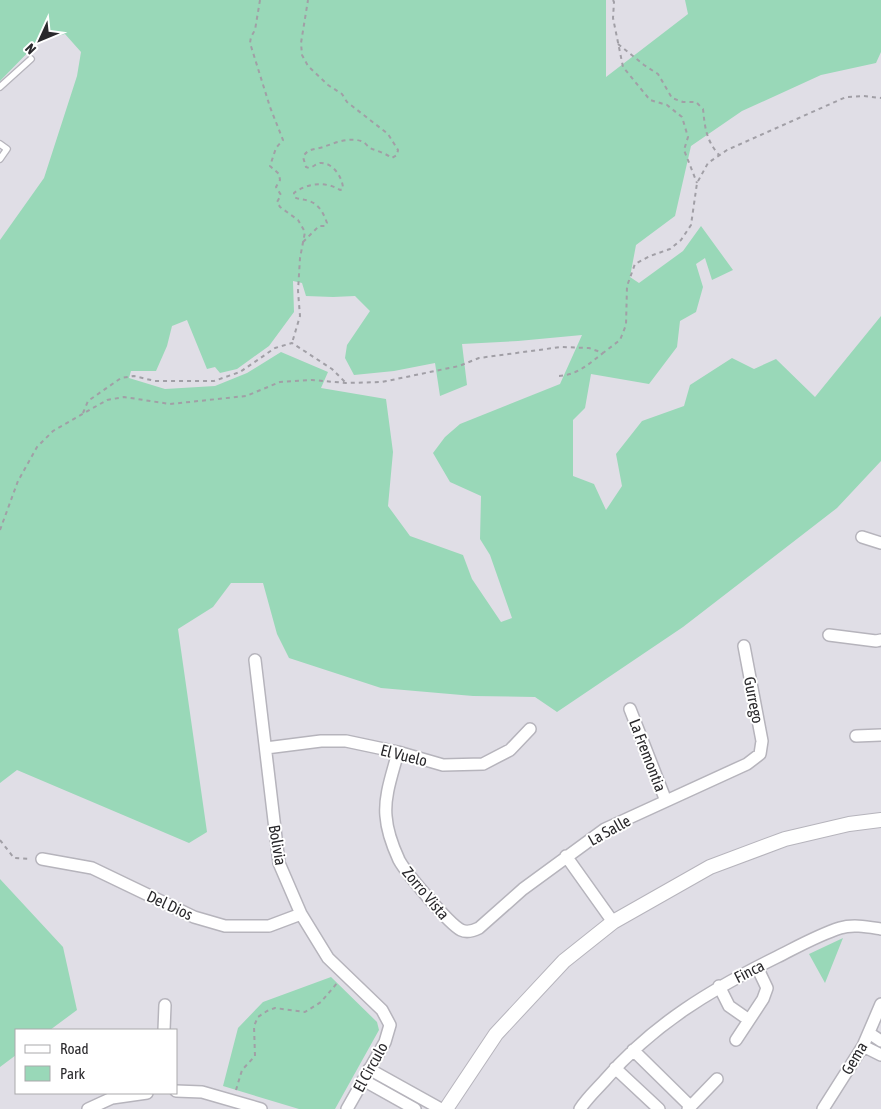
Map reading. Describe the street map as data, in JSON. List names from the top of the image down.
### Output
{
  "streets": {
    "street": [
      "Gurrego",
      "El Vuelo",
      "La Fremontia",
      "La Salle",
      "Bolivia",
      "Zorro Vista",
      "Del Dios",
      "Finca",
      "Gema",
      "El Circulo"
    ]
  },
  "crossings": [
    ["Gurrego", "La Salle"],
    ["El Vuelo", "Bolivia"],
    ["El Vuelo", "Zorro Vista"],
    ["La Fremontia", "La Salle"],
    ["La Salle", "Zorro Vista"],
    ["Bolivia", "Del Dios"],
    ["Bolivia", "El Circulo"]
  ],
  "legend": ["Road", "Park"],
  "north": "bottom left"
}
